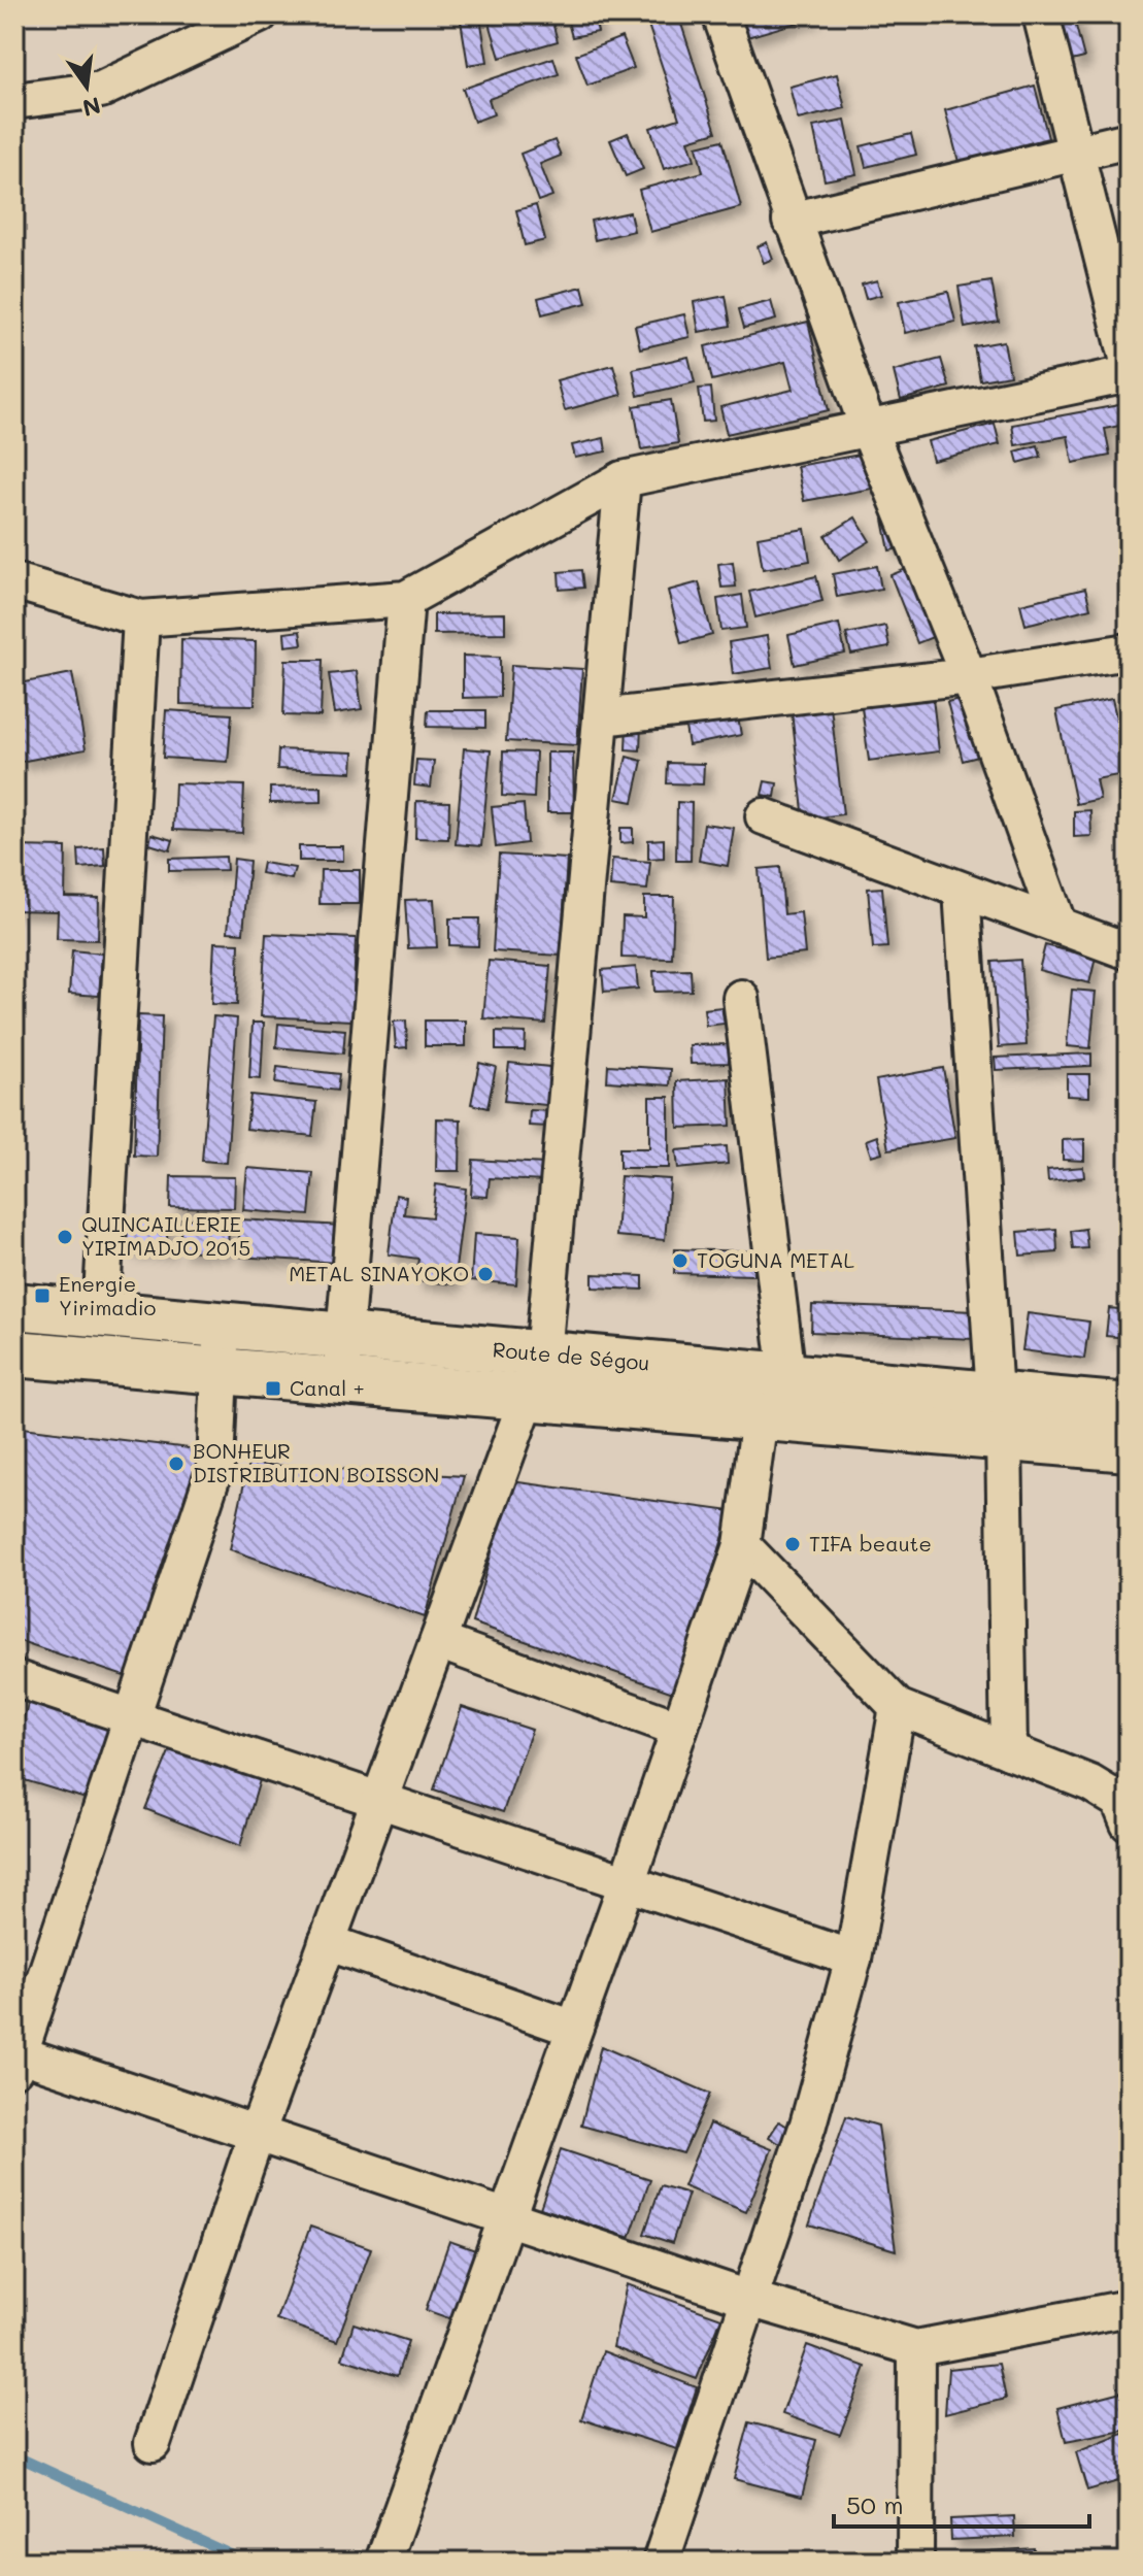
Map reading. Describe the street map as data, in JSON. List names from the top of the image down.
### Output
{
  "streets": {
    "highway": ["Route de Ségou"]
  },
  "places": {
    "other": [
      "QUINCAILLERIE YIRIMADJO 2015",
      "TOGUNA METAL",
      "METAL SINAYOKO",
      "BONHEUR DISTRIBUTION BOISSON",
      "TIFA beaute"
    ],
    "transit": ["Energie Yirimadio", "Canal +"]
  },
  "scale_bar": "50 m",
  "north": "bottom"
}
